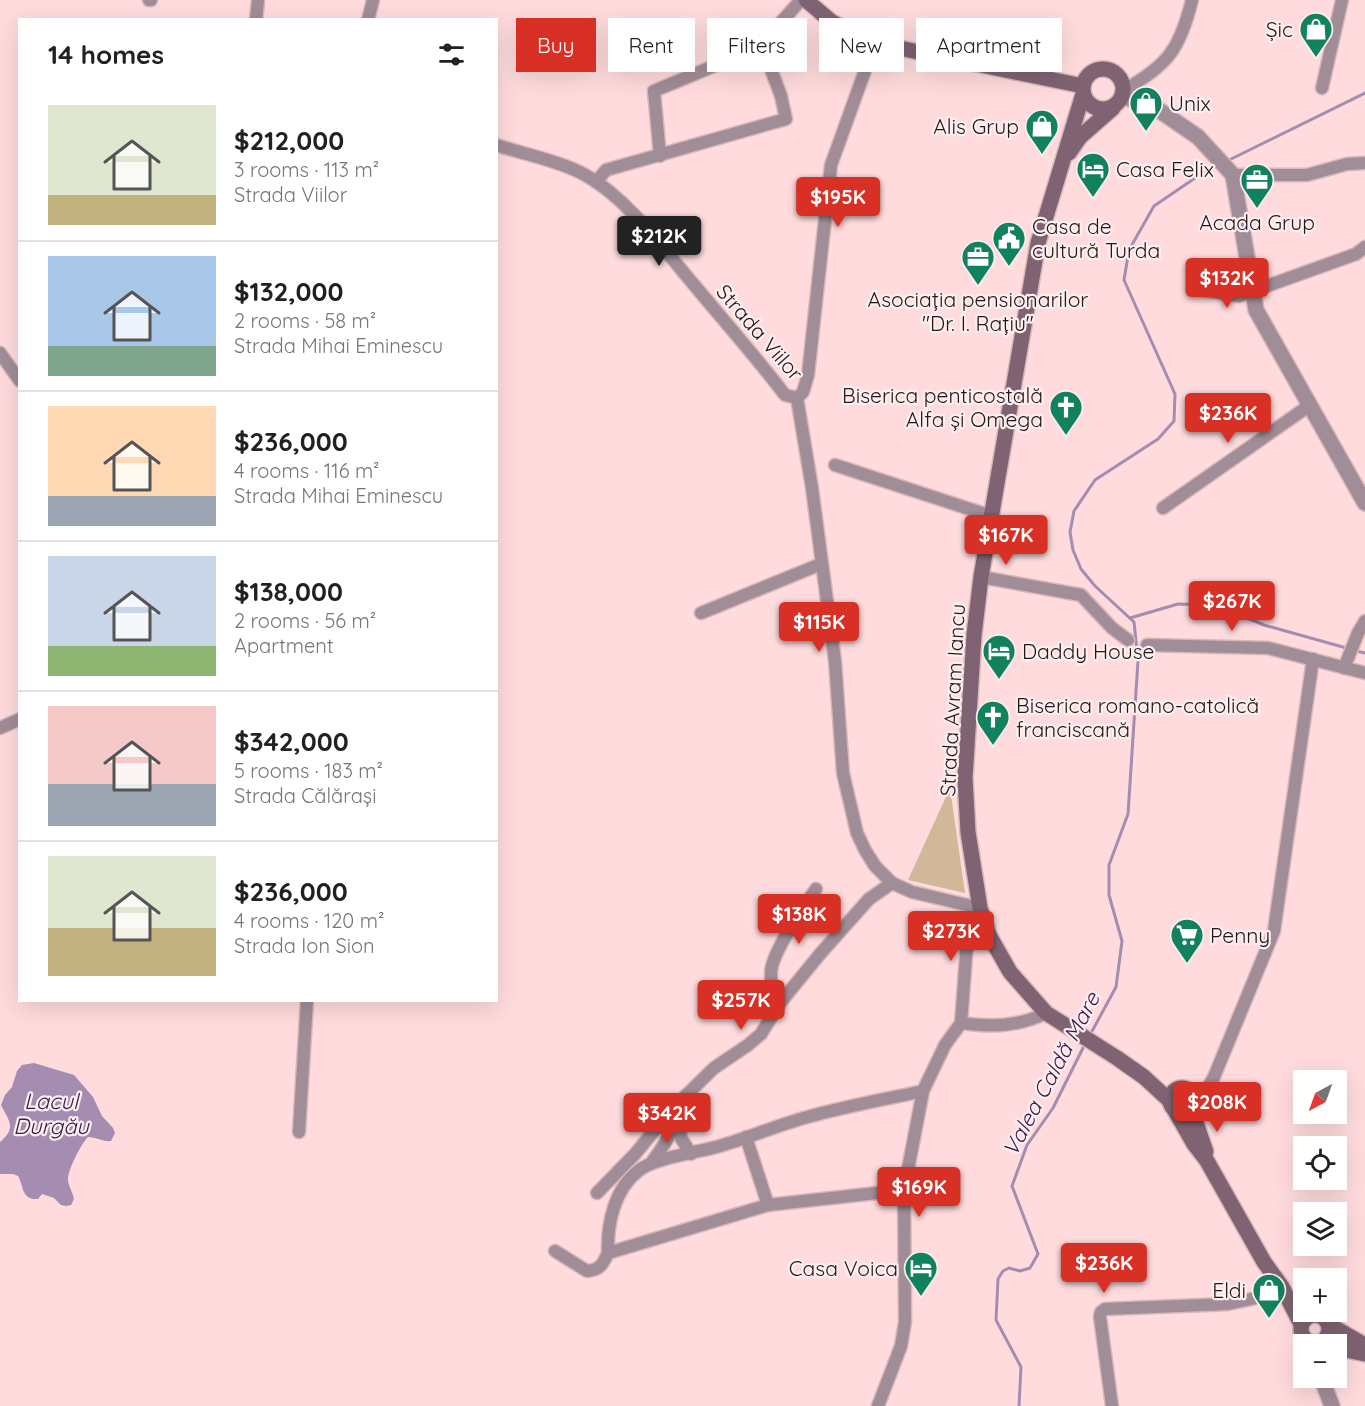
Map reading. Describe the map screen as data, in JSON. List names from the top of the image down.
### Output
{
  "streets": {
    "main road": ["Strada Avram Iancu"],
    "street": ["Strada Viilor"]
  },
  "water": ["Valea Caldă Mare", "Lacul Durgău"],
  "places": {
    "shop": [
      "Șic",
      "Unix",
      "Alis Grup",
      "Eldi"
    ],
    "hotel": ["Casa Felix", "Daddy House", "Casa Voica"],
    "office": ["Acada Grup", "Asociația pensionarilor \"Dr. I. Rațiu\""],
    "public building": ["Casa de cultură Turda"],
    "church": ["Biserica penticostală Alfa și Omega", "Biserica romano-catolică franciscană"],
    "supermarket": ["Penny"]
  },
  "north": "bottom left",
  "page": {
    "chip": [
      "Buy",
      "Rent",
      "Filters",
      "New",
      "Apartment"
    ],
    "heading": "14 homes",
    "list": [
      {
        "name": "$212,000",
        "note": "3 rooms · 113 m² · Strada Viilor"
      },
      {
        "name": "$132,000",
        "note": "2 rooms · 58 m² · Strada Mihai Eminescu"
      },
      {
        "name": "$236,000",
        "note": "4 rooms · 116 m² · Strada Mihai Eminescu"
      },
      {
        "name": "$138,000",
        "note": "2 rooms · 56 m² · Apartment"
      },
      {
        "name": "$342,000",
        "note": "5 rooms · 183 m² · Strada Călărași"
      },
      {
        "name": "$236,000",
        "note": "4 rooms · 120 m² · Strada Ion Sion"
      }
    ],
    "price": [
      "$195K",
      "$212K",
      "$132K",
      "$236K",
      "$167K",
      "$267K",
      "$115K",
      "$138K",
      "$273K",
      "$257K",
      "$208K",
      "$342K",
      "$169K",
      "$236K"
    ],
    "map_buttons": ["+", "−"]
  }
}
